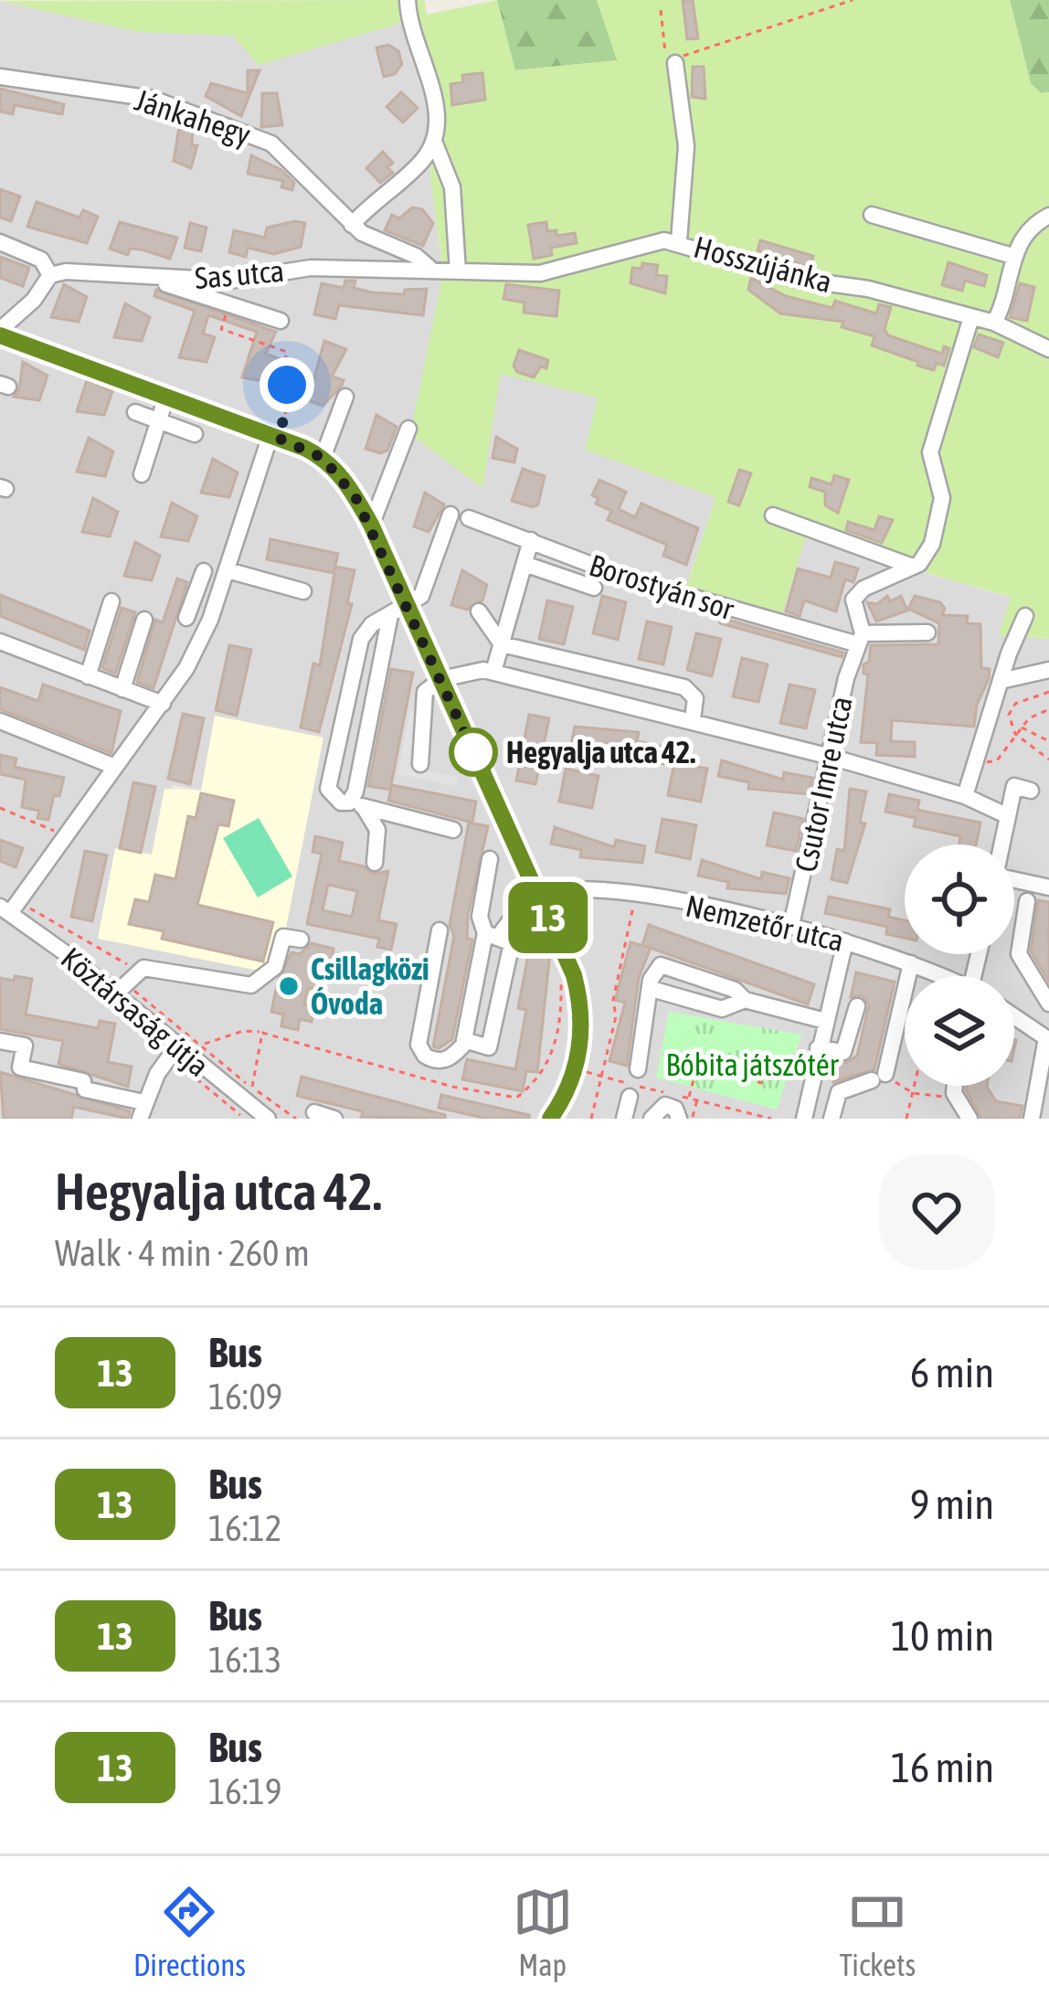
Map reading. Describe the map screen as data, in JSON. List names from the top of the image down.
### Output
{
  "streets": {
    "street": [
      "Jánkahegy",
      "Hosszújánka",
      "Sas utca",
      "Borostyán sor",
      "Csutor Imre utca",
      "Nemzetőr utca",
      "Köztársaság útja"
    ]
  },
  "crossings": [
    ["Jánkahegy", "Hosszújánka"],
    ["Hosszújánka", "Sas utca"],
    ["Borostyán sor", "Csutor Imre utca"],
    ["Csutor Imre utca", "Nemzetőr utca"]
  ],
  "parks": ["Bóbita játszótér"],
  "places": ["Hegyalja utca 42.", "Csillagközi Óvoda"],
  "lines": ["bus line 13"],
  "page": {
    "on_map": "13",
    "heading": ["Hegyalja utca 42.", "Walk · 4 min · 260 m"],
    "list": [
      {
        "mark": "13",
        "name": "Bus",
        "note": "16:09",
        "value": "6 min"
      },
      {
        "mark": "13",
        "name": "Bus",
        "note": "16:12",
        "value": "9 min"
      },
      {
        "mark": "13",
        "name": "Bus",
        "note": "16:13",
        "value": "10 min"
      },
      {
        "mark": "13",
        "name": "Bus",
        "note": "16:19",
        "value": "16 min"
      }
    ],
    "tabs": ["Directions", "Map", "Tickets"]
  }
}
